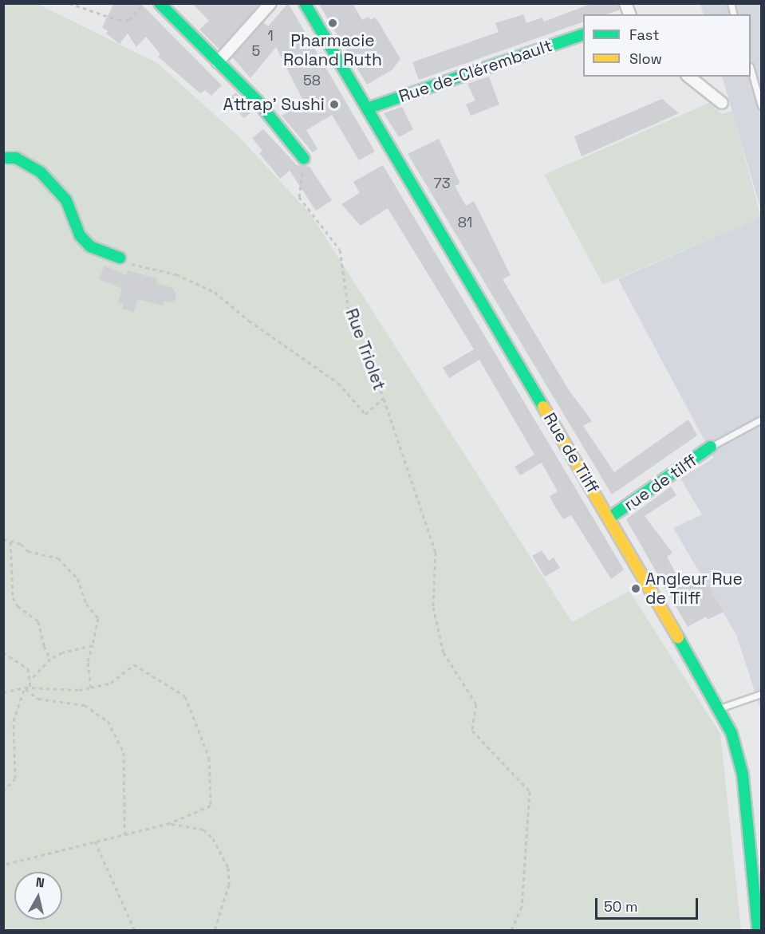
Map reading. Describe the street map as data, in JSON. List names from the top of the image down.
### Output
{
  "streets": {
    "main road": ["Rue de-Clérembault", "Rue de Tilff", "rue de tilff"],
    "path": ["Rue Triolet"]
  },
  "crossings": [
    ["Rue de-Clérembault", "Rue de Tilff"],
    ["Rue de Tilff", "rue de tilff"]
  ],
  "places": ["Pharmacie Roland Ruth", "Attrap' Sushi", "Angleur Rue de Tilff"],
  "house_numbers": [
    "1",
    "5",
    "58",
    "73",
    "81"
  ],
  "legend": ["Fast", "Slow"],
  "scale_bar": "50 m",
  "north": "top"
}
